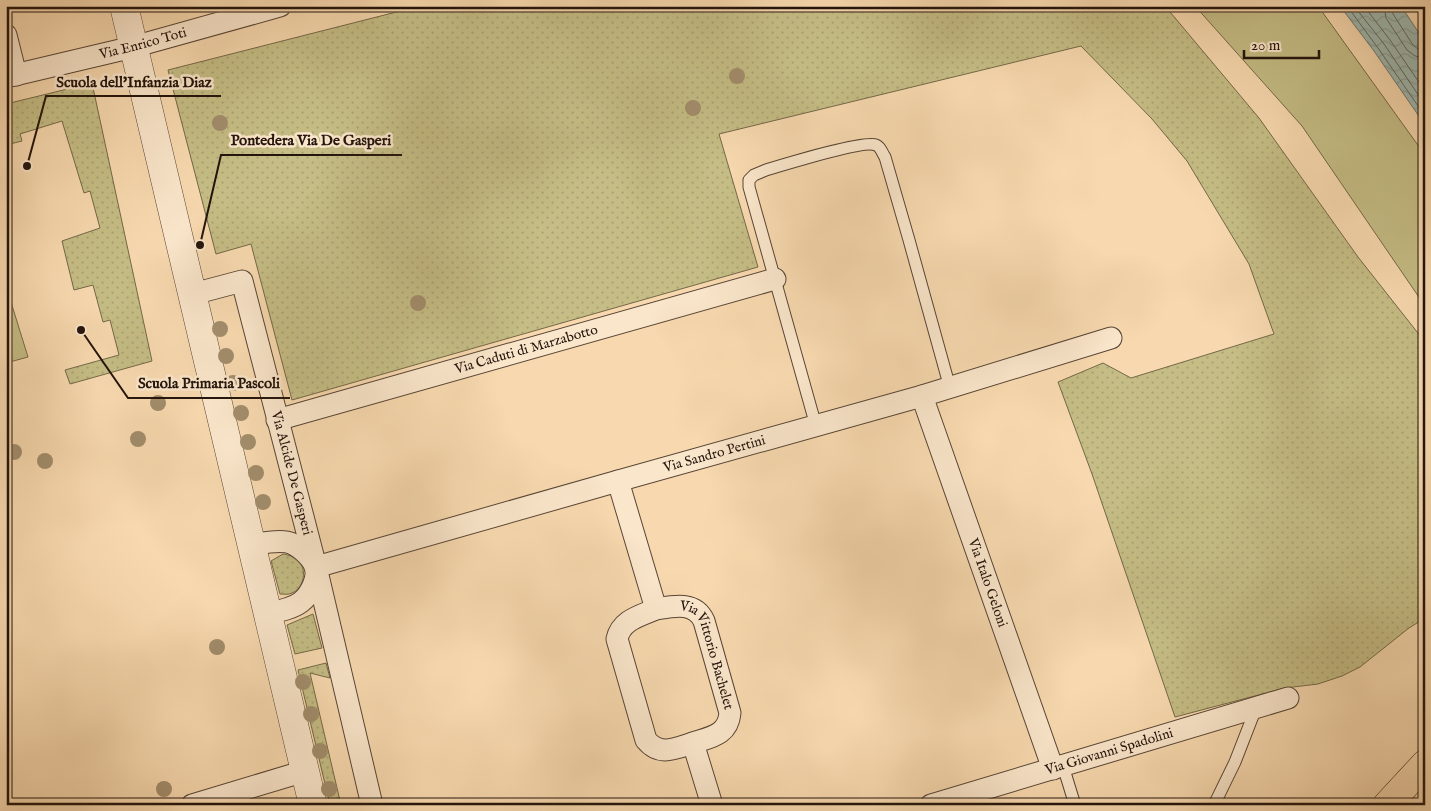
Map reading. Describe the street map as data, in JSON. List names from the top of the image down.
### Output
{
  "streets": {
    "street": [
      "Via Enrico Toti",
      "Via Caduti di Marzabotto",
      "Via Sandro Pertini",
      "Via Alcide De Gasperi",
      "Via Italo Geloni",
      "Via Vittorio Bachelet",
      "Via Giovanni Spadolini"
    ]
  },
  "crossings": [
    ["Via Caduti di Marzabotto", "Via Alcide De Gasperi"],
    ["Via Sandro Pertini", "Via Alcide De Gasperi"],
    ["Via Sandro Pertini", "Via Italo Geloni"],
    ["Via Sandro Pertini", "Via Vittorio Bachelet"],
    ["Via Italo Geloni", "Via Giovanni Spadolini"]
  ],
  "places": ["Scuola dell'Infanzia Diaz", "Pontedera Via De Gasperi", "Scuola Primaria Pascoli"],
  "scale_bar": "20 m"
}
